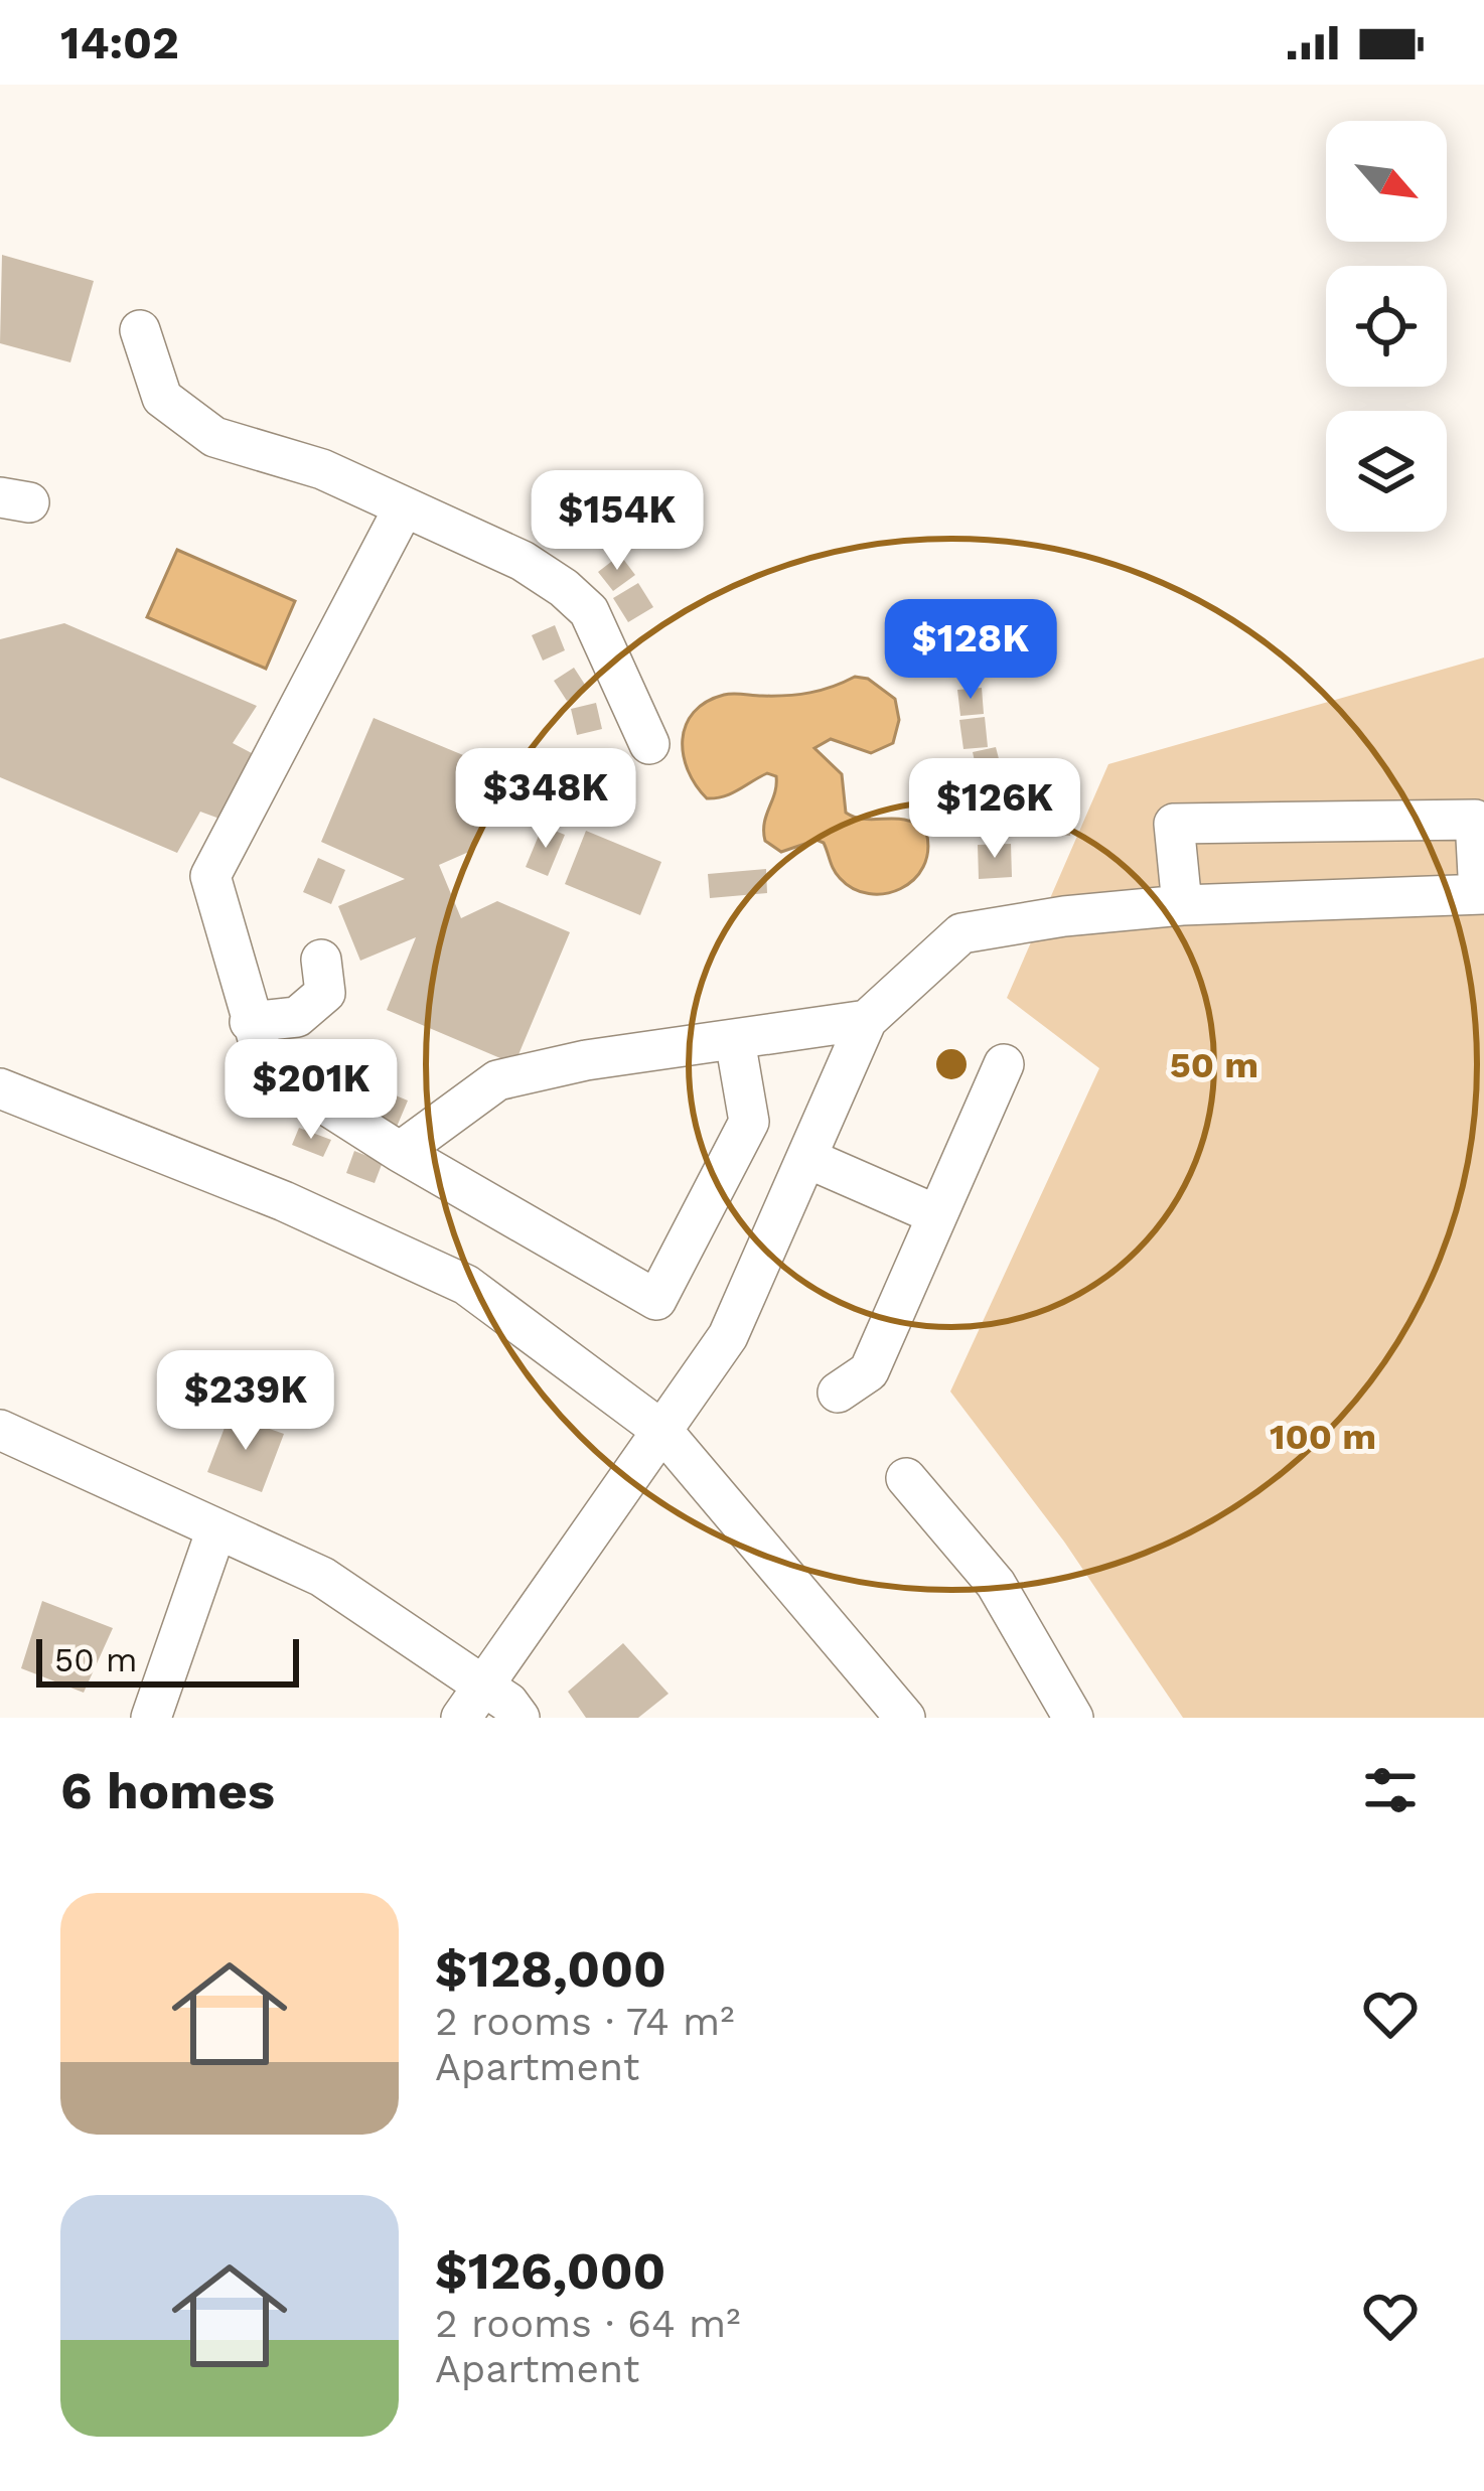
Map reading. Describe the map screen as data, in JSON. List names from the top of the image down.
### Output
{
  "scale_bar": "50 m",
  "north": "bottom right",
  "page": {
    "status": "14:02",
    "price": [
      "$154K",
      "$128K",
      "$348K",
      "$126K",
      "$201K",
      "$239K"
    ],
    "scale": "50 m",
    "heading": "6 homes",
    "list": [
      {
        "name": "$128,000",
        "note": "2 rooms · 74 m² · Apartment"
      },
      {
        "name": "$126,000",
        "note": "2 rooms · 64 m² · Apartment"
      }
    ]
  },
  "rings": ["50 m", "100 m"]
}
